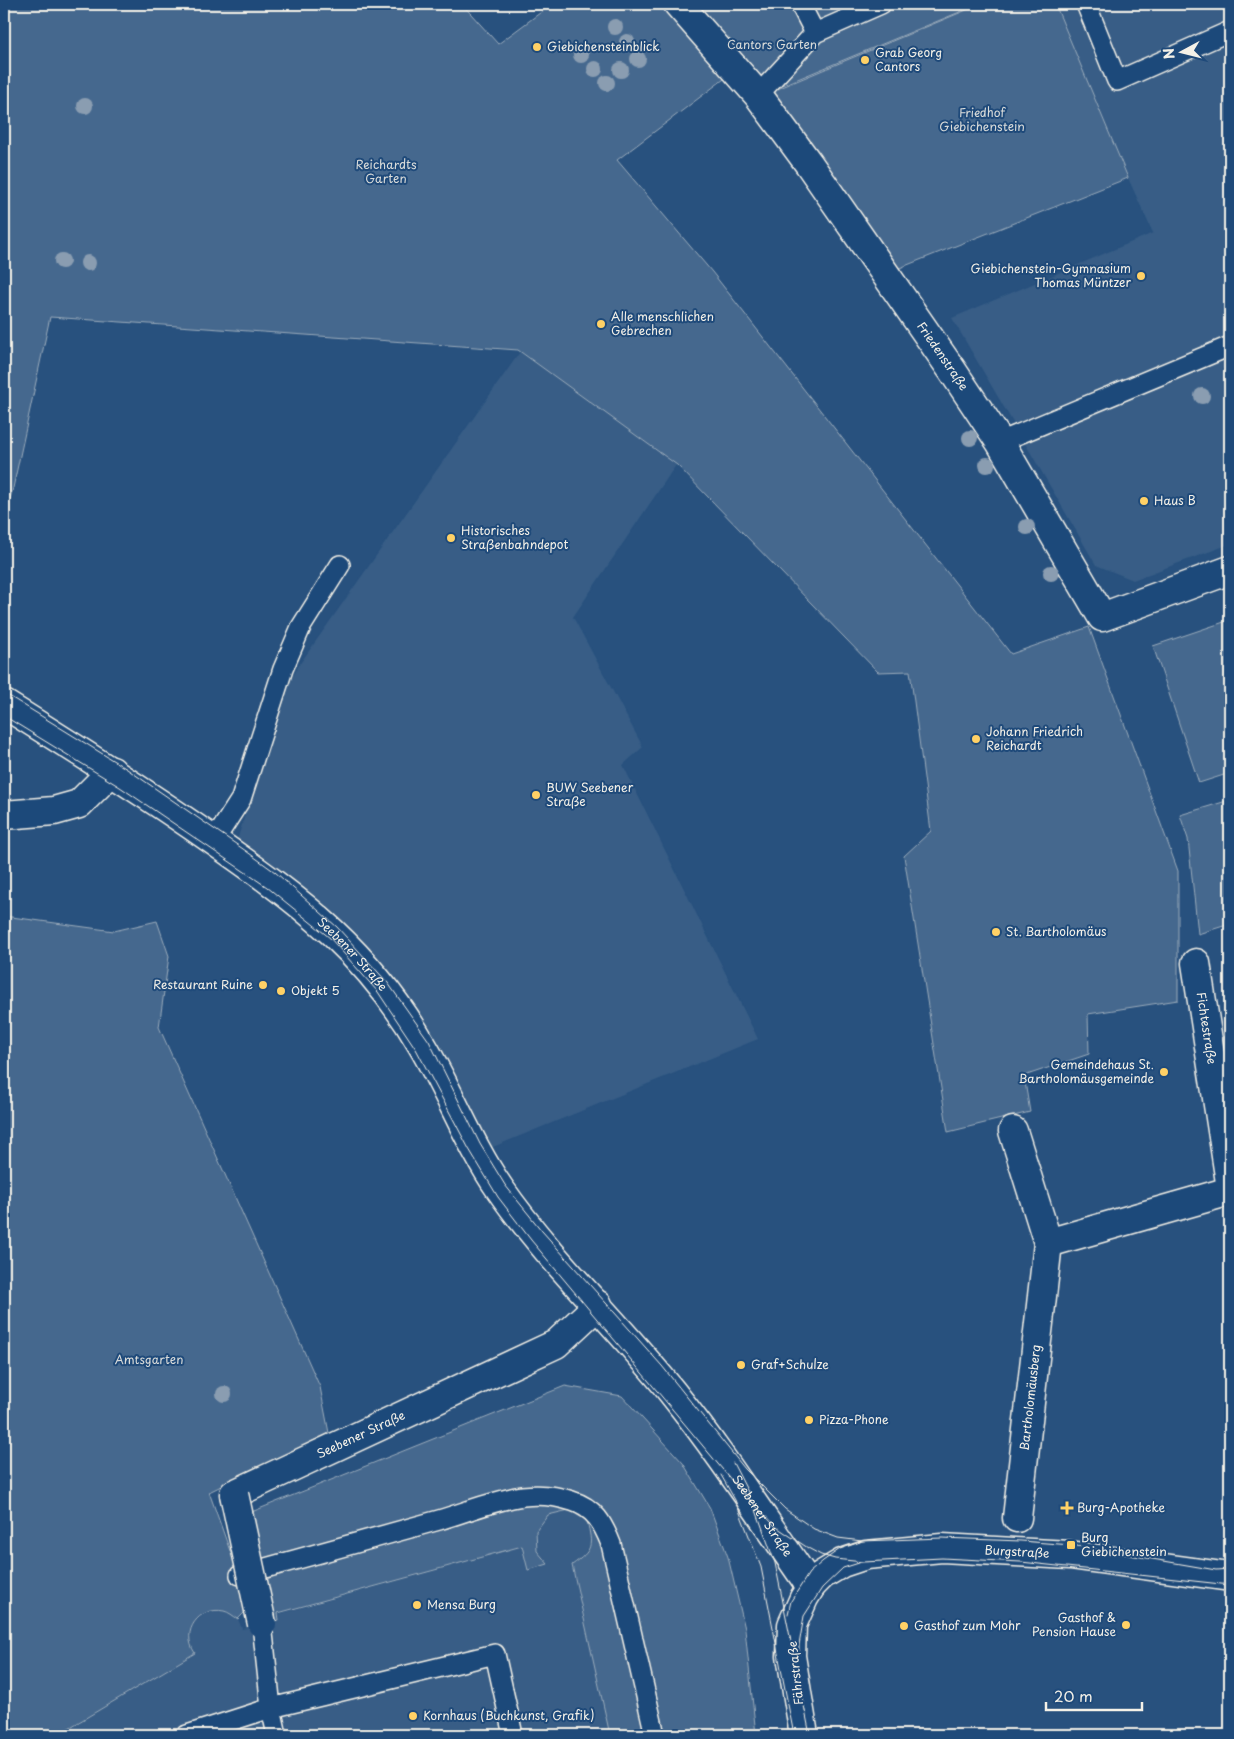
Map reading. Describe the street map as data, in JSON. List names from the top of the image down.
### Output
{
  "streets": {
    "street": [
      "Friedenstraße",
      "Seebener Straße",
      "Fichtestraße",
      "Bartholomäusberg",
      "Burgstraße",
      "Fährstraße"
    ]
  },
  "crossings": [
    ["Seebener Straße", "Burgstraße"],
    ["Seebener Straße", "Fährstraße"],
    ["Bartholomäusberg", "Burgstraße"],
    ["Burgstraße", "Fährstraße"]
  ],
  "parks": [
    "Cantors Garten",
    "Friedhof Giebichenstein",
    "Reichardts Garten",
    "Amtsgarten"
  ],
  "places": {
    "other": [
      "Giebichensteinblick",
      "Grab Georg Cantors",
      "Giebichenstein-Gymnasium Thomas Müntzer",
      "Alle menschlichen Gebrechen",
      "Haus B",
      "Historisches Straßenbahndepot",
      "Johann Friedrich Reichardt",
      "BUW Seebener Straße",
      "St. Bartholomäus",
      "Restaurant Ruine",
      "Objekt 5",
      "Gemeindehaus St. Bartholomäusgemeinde",
      "Graf+Schulze",
      "Pizza-Phone",
      "Mensa Burg",
      "Gasthof & Pension Hause",
      "Gasthof zum Mohr",
      "Kornhaus (Buchkunst, Grafik)"
    ],
    "health": ["Burg-Apotheke"],
    "transit": ["Burg Giebichenstein"]
  },
  "scale_bar": "20 m",
  "north": "left"
}
